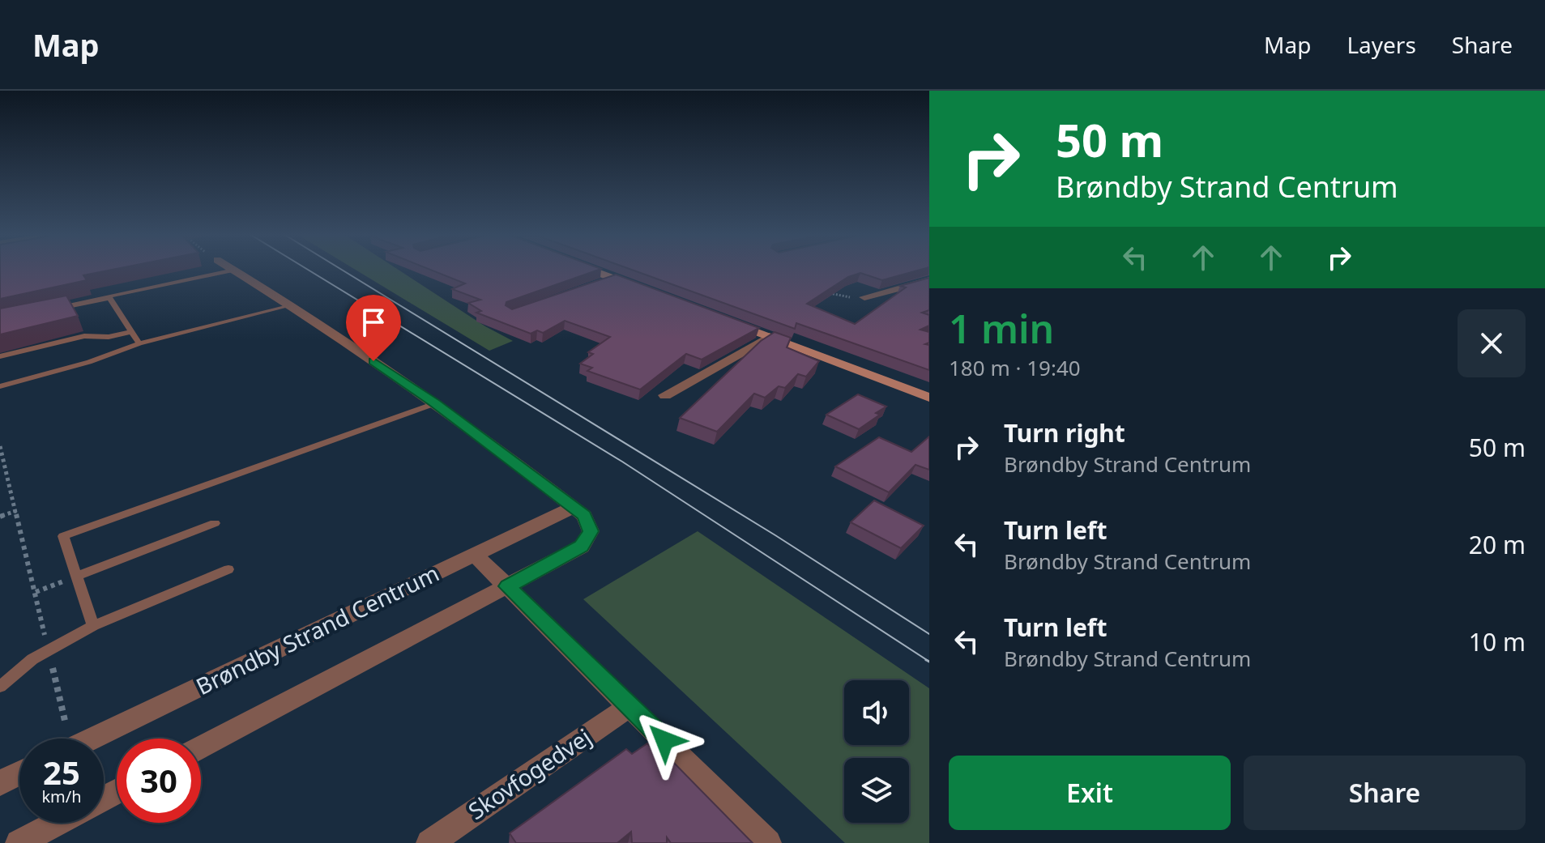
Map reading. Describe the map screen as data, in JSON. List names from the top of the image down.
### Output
{
  "streets": {
    "street": ["Brøndby Strand Centrum", "Skovfogedvej"]
  },
  "page": {
    "header": "Map",
    "nav": ["Map", "Layers", "Share"],
    "turn": ["50 m", "Brøndby Strand Centrum"],
    "heading": ["1 min", "180 m · 19:40"],
    "list": [
      {
        "name": "Turn right",
        "note": "Brøndby Strand Centrum",
        "value": "50 m"
      },
      {
        "name": "Turn left",
        "note": "Brøndby Strand Centrum",
        "value": "20 m"
      },
      {
        "name": "Turn left",
        "note": "Brøndby Strand Centrum",
        "value": "10 m"
      }
    ],
    "speed": "25 km/h",
    "limit": "30",
    "buttons": ["Exit", "Share"]
  }
}
